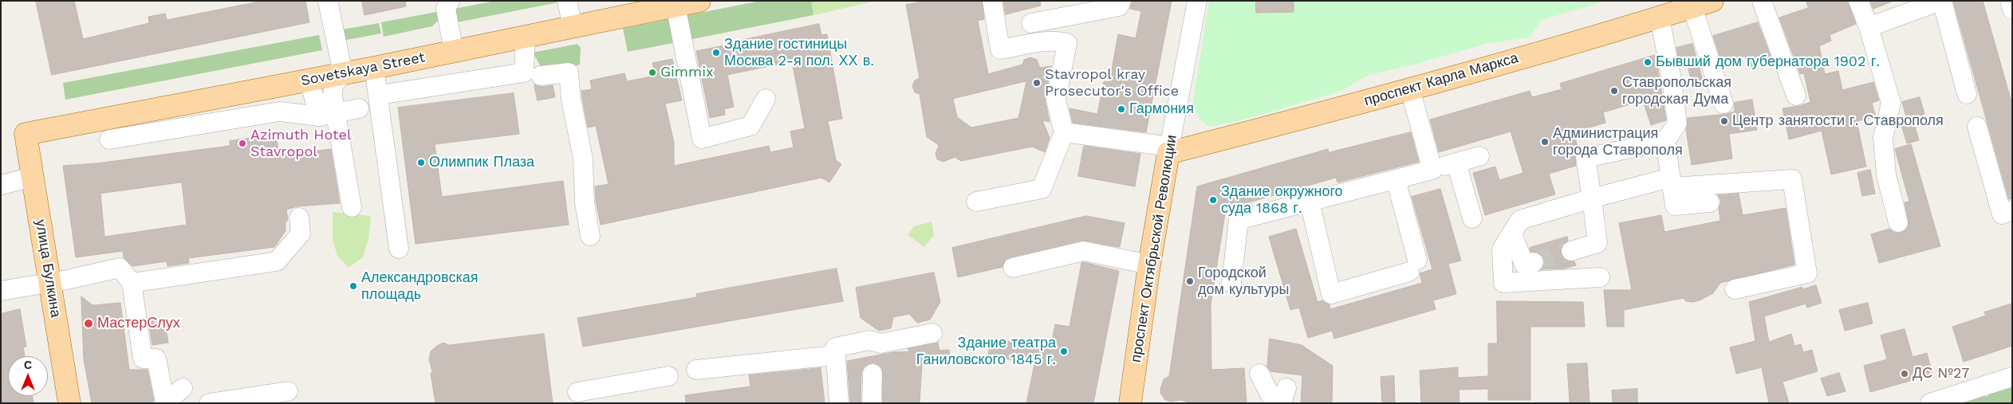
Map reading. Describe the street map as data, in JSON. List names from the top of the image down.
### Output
{
  "streets": {
    "main road": [
      "Sovetskaya Street",
      "проспект Карла Маркса",
      "проспект Октябрьской Революции",
      "улица Булкина"
    ]
  },
  "crossings": [
    ["Sovetskaya Street", "улица Булкина"],
    ["проспект Карла Маркса", "проспект Октябрьской Революции"]
  ],
  "places": [
    "Здание гостиницы Москва 2-я пол. ХХ в.",
    "Бывший дом губернатора 1902 г.",
    "Gimmix",
    "Stavropol kray Prosecutor's Office",
    "Ставропольская городская Дума",
    "Гармония",
    "Центр занятости г. Ставрополя",
    "Администрация города Ставрополя",
    "Azimuth Hotel Stavropol",
    "Олимпик Плаза",
    "Здание окружного суда 1868 г.",
    "Городской дом культуры",
    "Александровская площадь",
    "МастерСлух",
    "Здание театра Ганиловского 1845 г.",
    "ДС №27"
  ],
  "north": "top"
}
